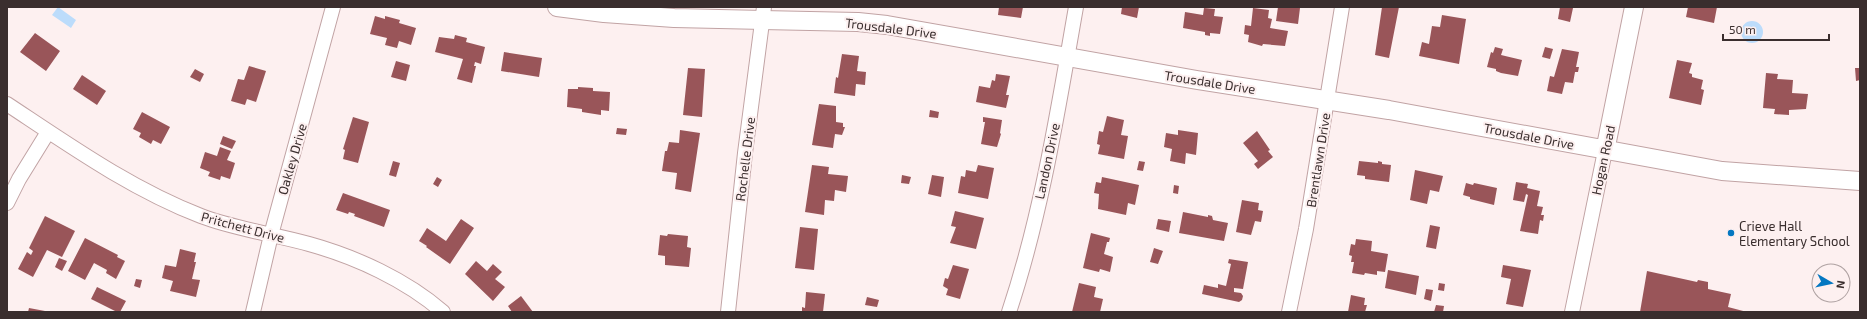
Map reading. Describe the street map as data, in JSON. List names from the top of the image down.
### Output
{
  "streets": {
    "street": [
      "Trousdale Drive",
      "Oakley Drive",
      "Rochelle Drive",
      "Brentlawn Drive",
      "Hogan Road",
      "Landon Drive",
      "Pritchett Drive"
    ]
  },
  "crossings": [
    ["Trousdale Drive", "Rochelle Drive"],
    ["Trousdale Drive", "Brentlawn Drive"],
    ["Trousdale Drive", "Hogan Road"],
    ["Trousdale Drive", "Landon Drive"],
    ["Oakley Drive", "Pritchett Drive"]
  ],
  "places": ["Crieve Hall Elementary School"],
  "scale_bar": "50 m",
  "north": "right"
}
